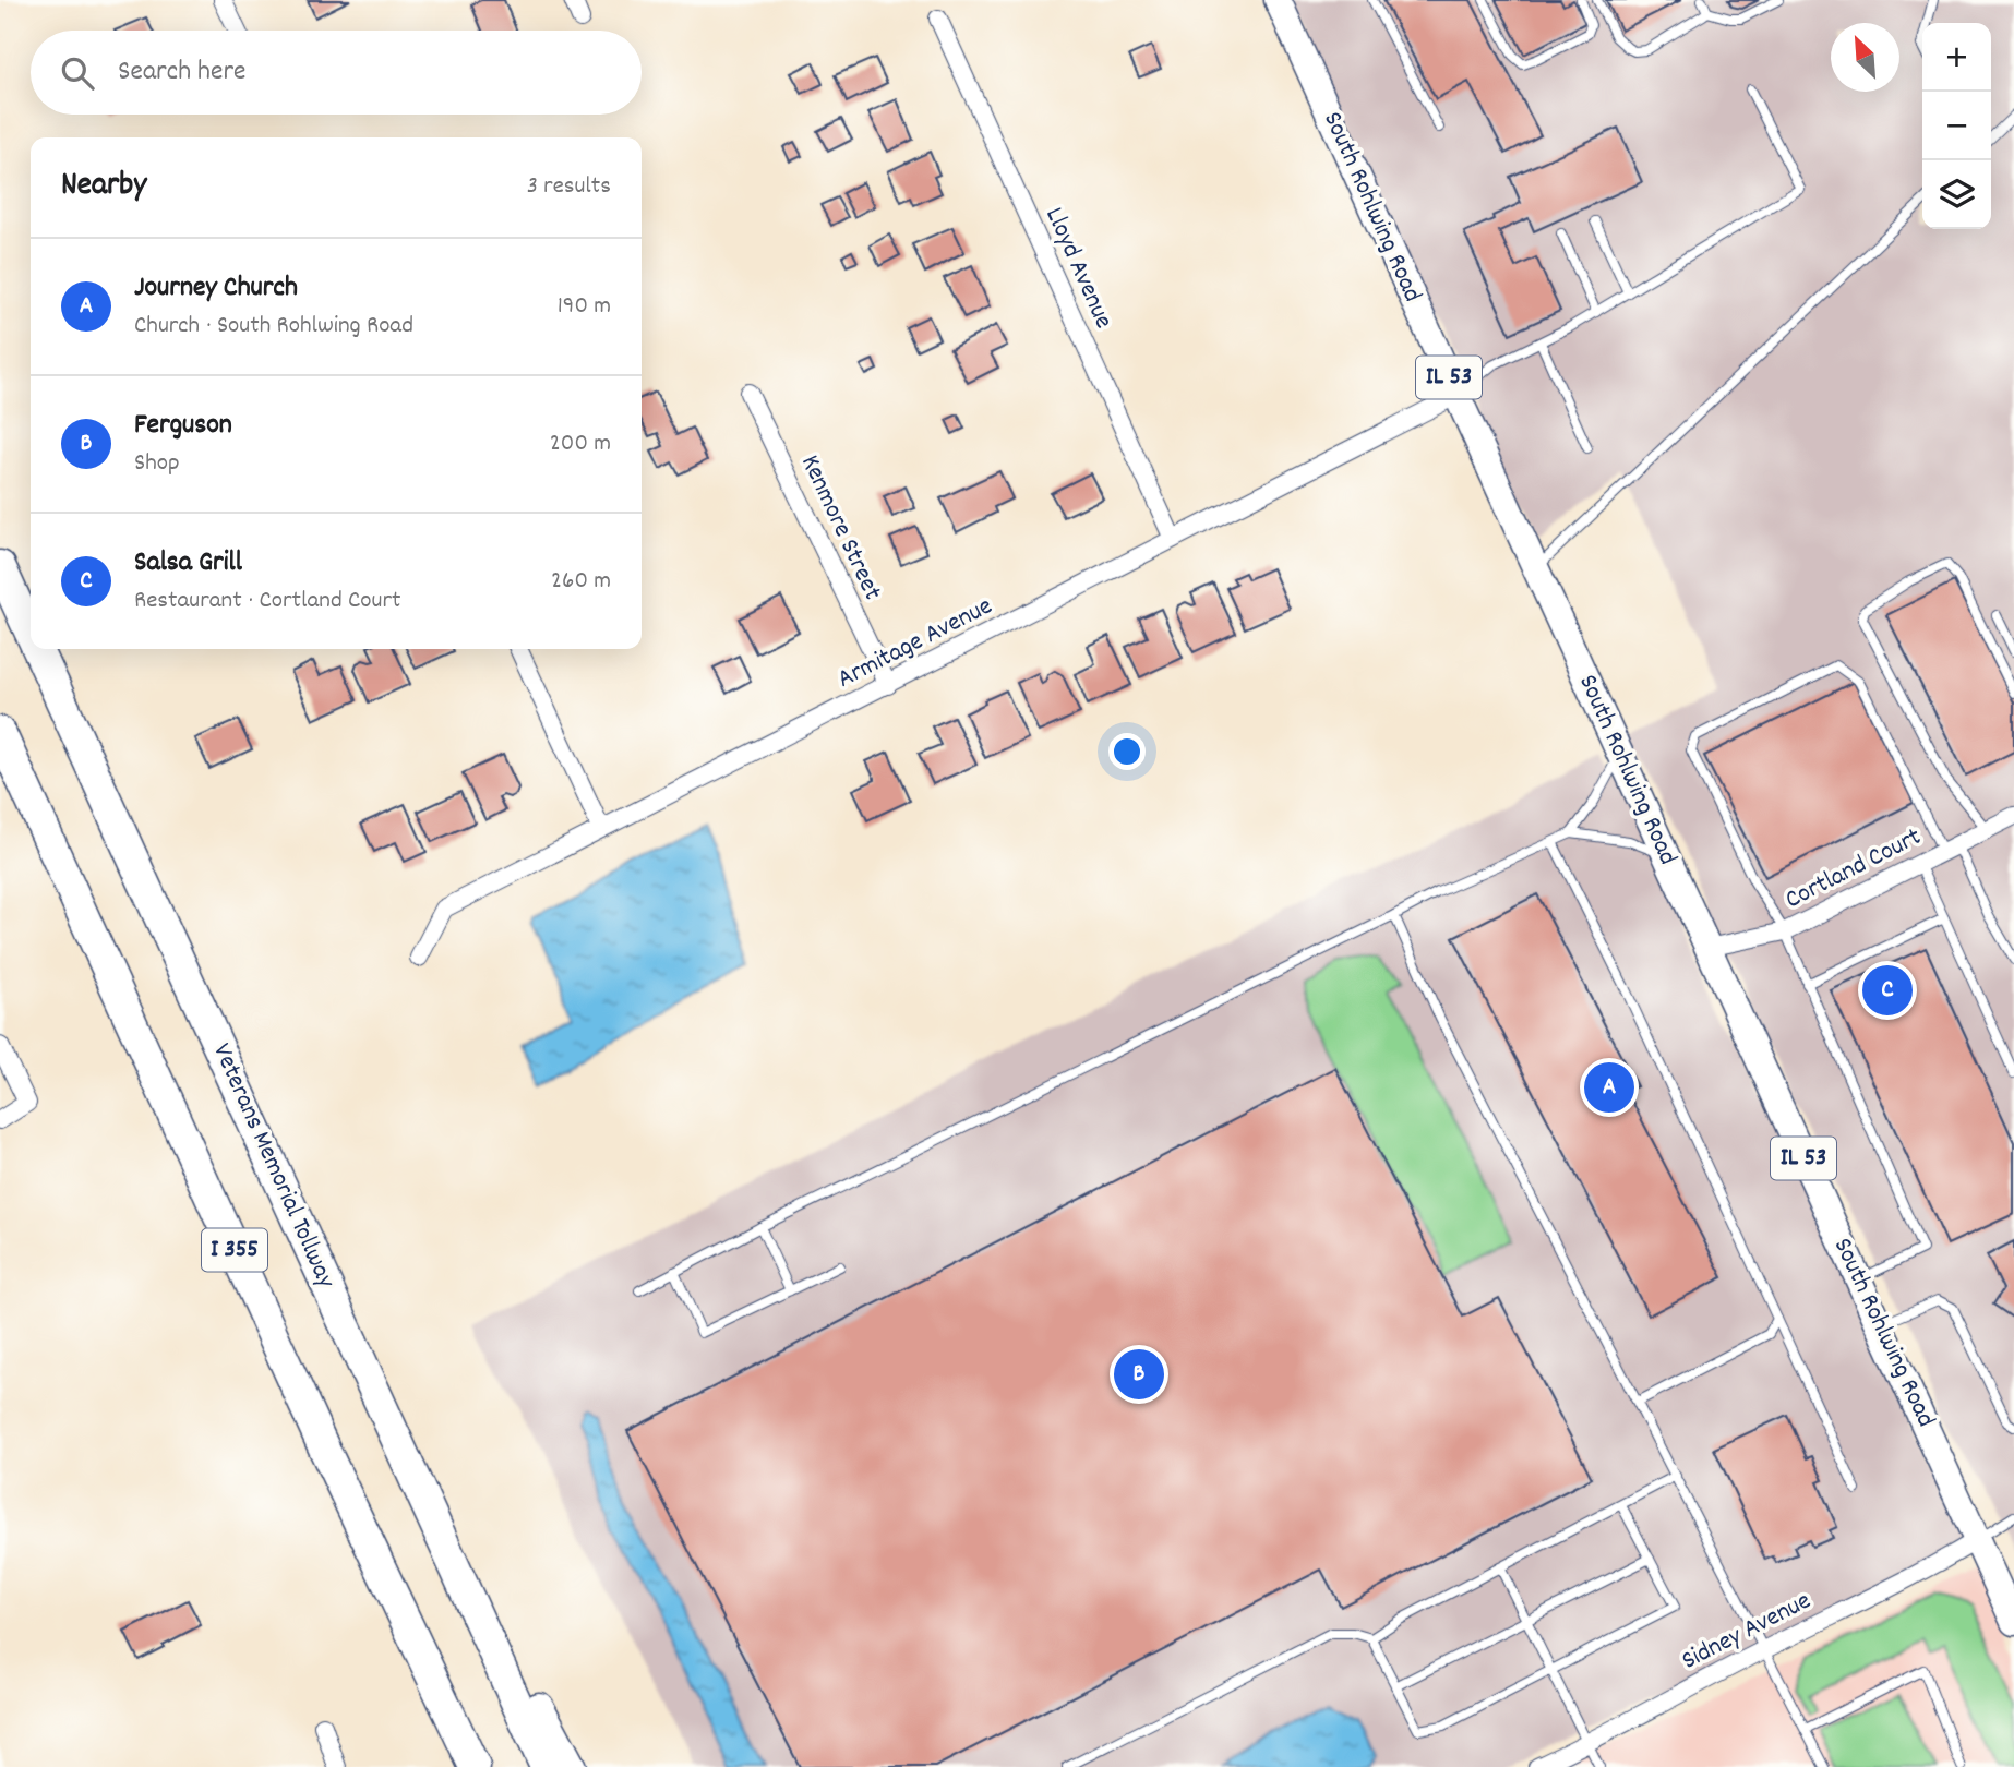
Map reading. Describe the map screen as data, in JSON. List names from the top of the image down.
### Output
{
  "streets": {
    "highway": ["Veterans Memorial Tollway", "I 355"],
    "main road": ["South Rohlwing Road", "IL 53"],
    "street": [
      "Lloyd Avenue",
      "Kenmore Street",
      "Armitage Avenue",
      "Cortland Court",
      "Sidney Avenue"
    ]
  },
  "crossings": [
    ["South Rohlwing Road", "IL 53"],
    ["South Rohlwing Road", "Armitage Avenue"],
    ["South Rohlwing Road", "Cortland Court"],
    ["South Rohlwing Road", "Sidney Avenue"],
    ["Lloyd Avenue", "Armitage Avenue"],
    ["IL 53", "Sidney Avenue"],
    ["Kenmore Street", "Armitage Avenue"]
  ],
  "north": "top left",
  "page": {
    "map_buttons": ["+", "−"],
    "search": "Search here",
    "heading": ["Nearby", "3 results"],
    "list": [
      {
        "mark": "A",
        "name": "Journey Church",
        "note": "Church · South Rohlwing Road",
        "value": "190 m"
      },
      {
        "mark": "B",
        "name": "Ferguson",
        "note": "Shop",
        "value": "200 m"
      },
      {
        "mark": "C",
        "name": "Salsa Grill",
        "note": "Restaurant · Cortland Court",
        "value": "260 m"
      }
    ],
    "pins": ["C", "A", "B"]
  }
}
